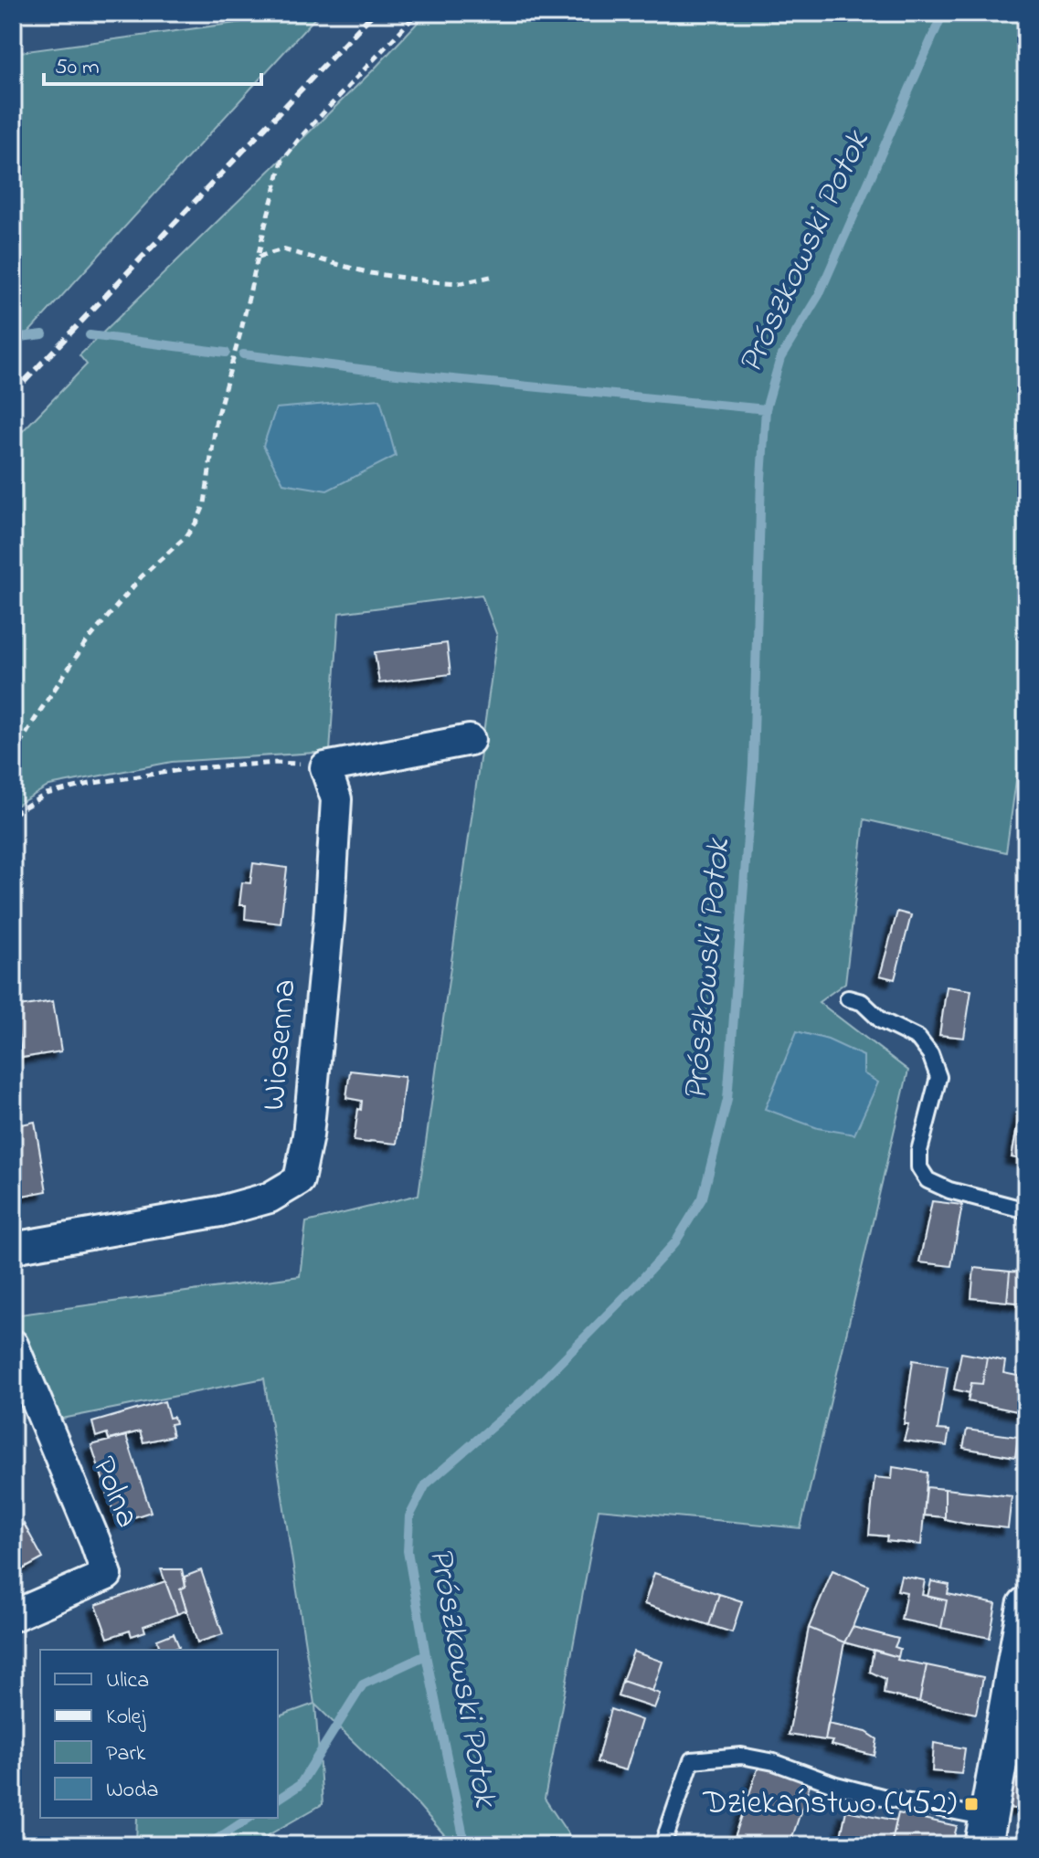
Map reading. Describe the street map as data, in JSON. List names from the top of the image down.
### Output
{
  "streets": {
    "street": ["Wiosenna", "Polna"]
  },
  "water": ["Prószkowski Potok"],
  "places": {
    "transit": ["Dziekaństwo (452)"]
  },
  "legend": [
    "Ulica",
    "Kolej",
    "Park",
    "Woda"
  ],
  "scale_bar": "50 m"
}
